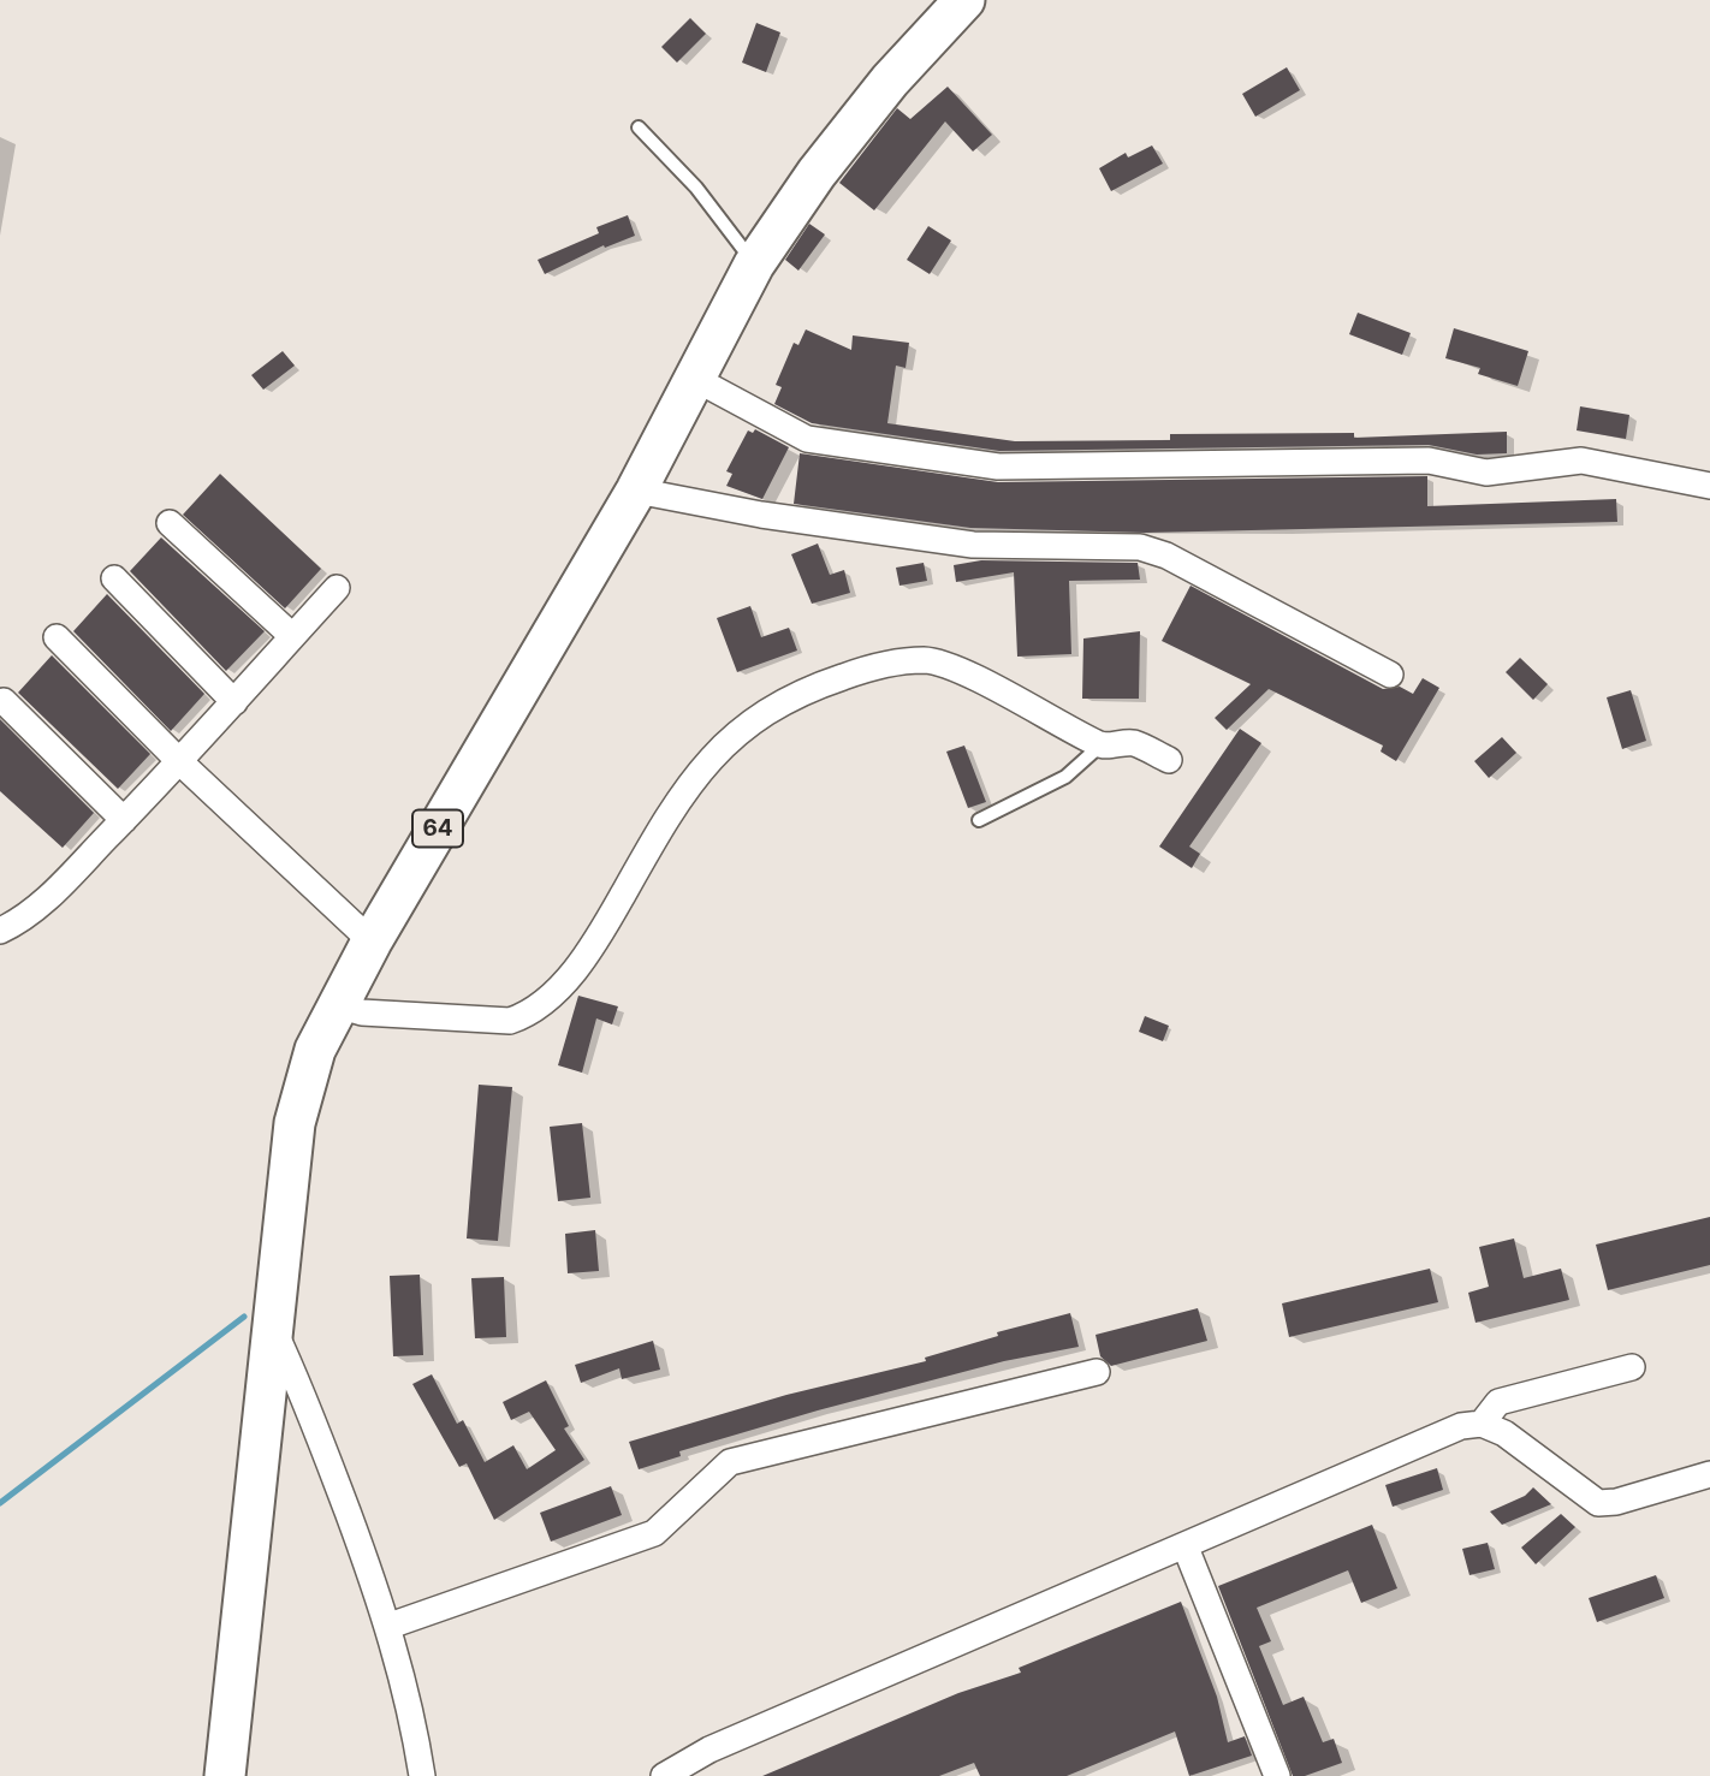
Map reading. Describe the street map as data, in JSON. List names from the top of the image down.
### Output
{
  "streets": {
    "main road": ["64"]
  }
}
